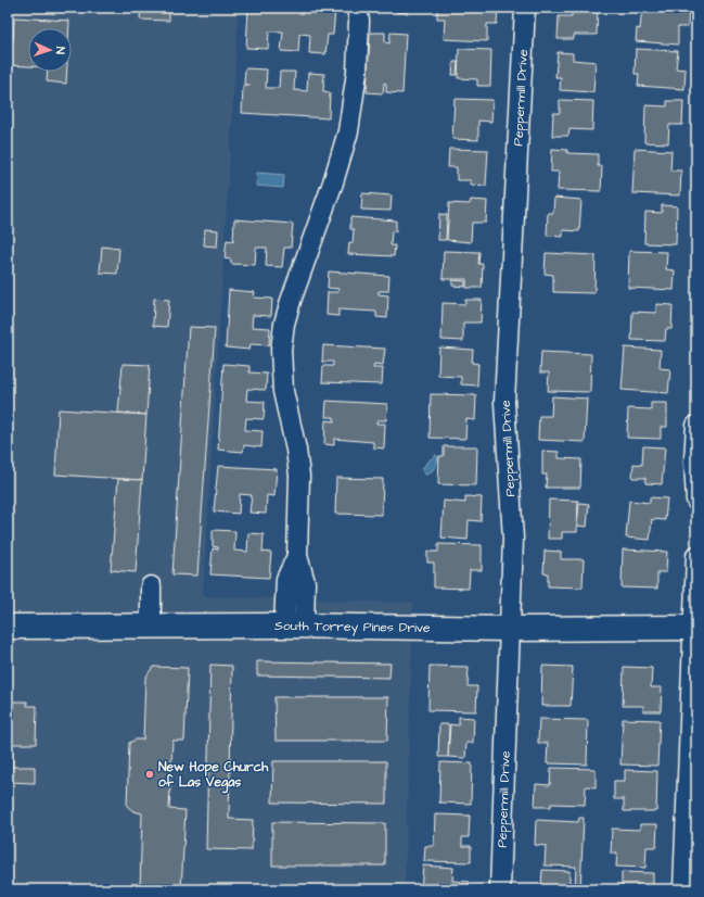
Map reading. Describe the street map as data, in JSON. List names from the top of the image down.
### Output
{
  "streets": {
    "main road": ["South Torrey Pines Drive"],
    "street": ["Peppermill Drive"]
  },
  "crossings": [
    ["Peppermill Drive", "South Torrey Pines Drive"]
  ],
  "places": ["New Hope Church of Las Vegas"],
  "north": "right"
}
